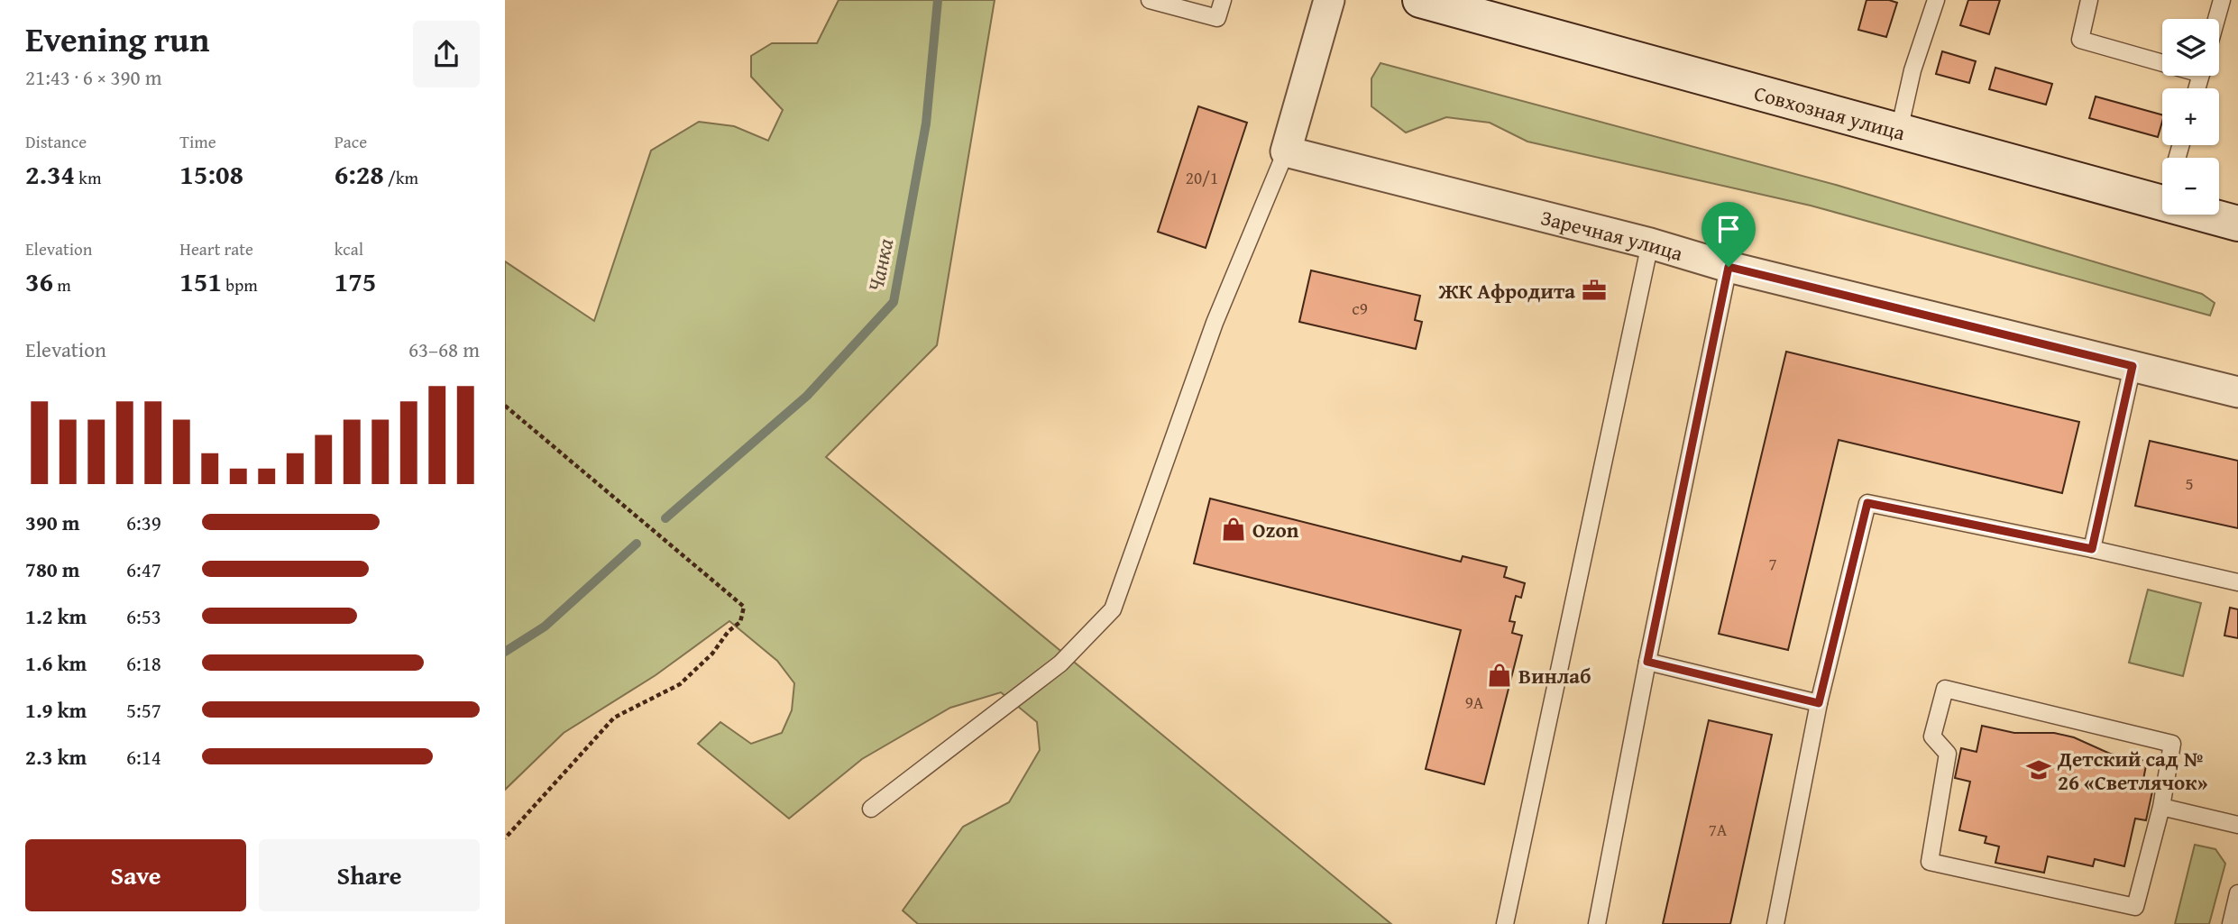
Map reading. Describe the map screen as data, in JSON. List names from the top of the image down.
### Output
{
  "streets": {
    "main road": ["Совхозная улица"],
    "street": ["Заречная улица"]
  },
  "water": ["Чанка"],
  "places": {
    "office": ["ЖК Афродита"],
    "shop": ["Ozon", "Винлаб"],
    "school or university": ["Детский сад № 26 «Светлячок»"]
  },
  "house_numbers": [
    "20/1",
    "с9",
    "5",
    "7",
    "9А",
    "7А"
  ],
  "page": {
    "heading": ["Evening run", "21:43 · 6 × 390 m"],
    "map_buttons": ["+", "−"],
    "stats": [
      ["Distance", "2.34 km"],
      ["Time", "15:08"],
      ["Pace", "6:28 /km"],
      ["Elevation", "36 m"],
      ["Heart rate", "151 bpm"],
      ["kcal", "175"]
    ],
    "chart": ["Elevation", "63–68 m"],
    "list": [
      {
        "name": "390 m",
        "note": "6:39"
      },
      {
        "name": "780 m",
        "note": "6:47"
      },
      {
        "name": "1.2 km",
        "note": "6:53"
      },
      {
        "name": "1.6 km",
        "note": "6:18"
      },
      {
        "name": "1.9 km",
        "note": "5:57"
      },
      {
        "name": "2.3 km",
        "note": "6:14"
      }
    ],
    "buttons": ["Save", "Share"]
  }
}
